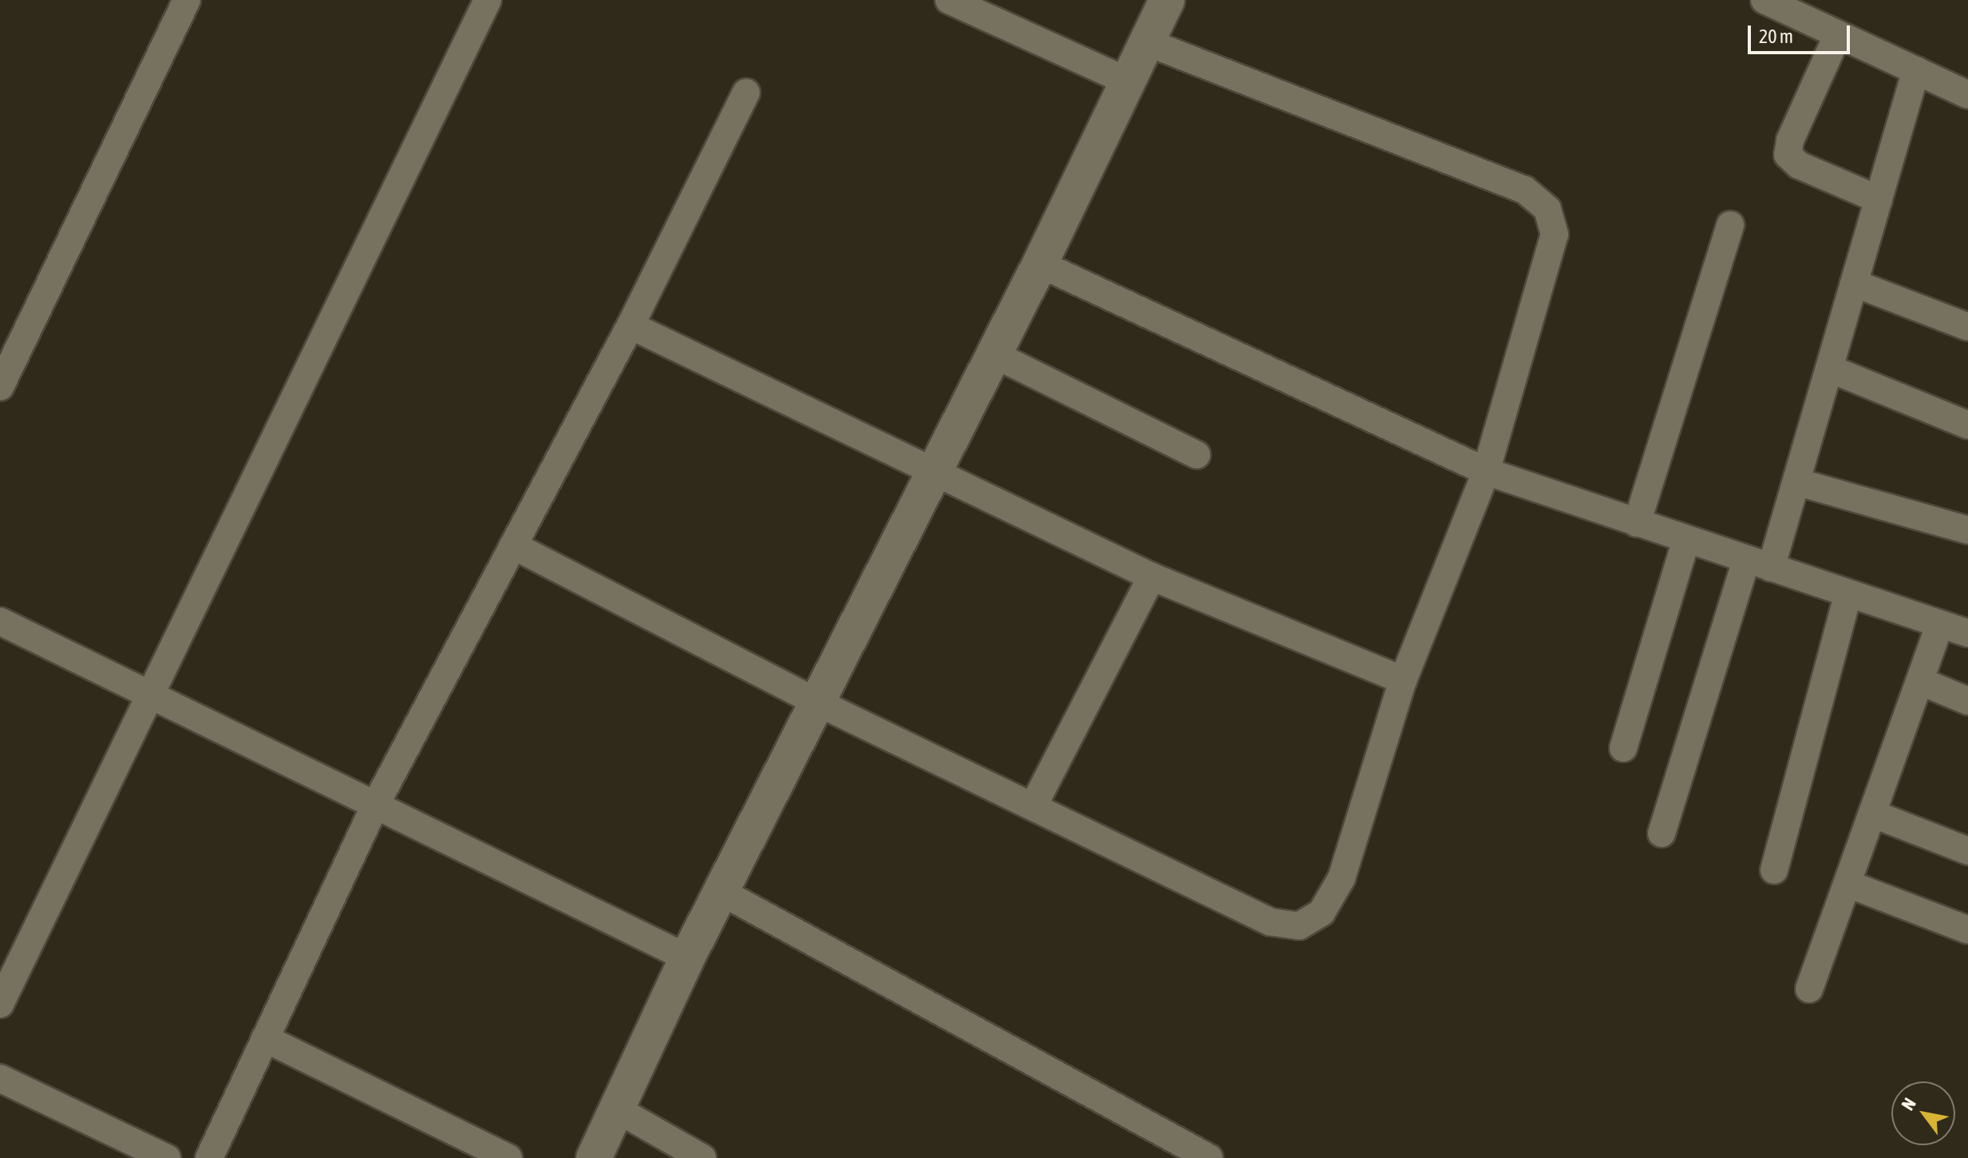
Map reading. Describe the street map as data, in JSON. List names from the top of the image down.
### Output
{
  "scale_bar": "20 m",
  "north": "top left"
}
